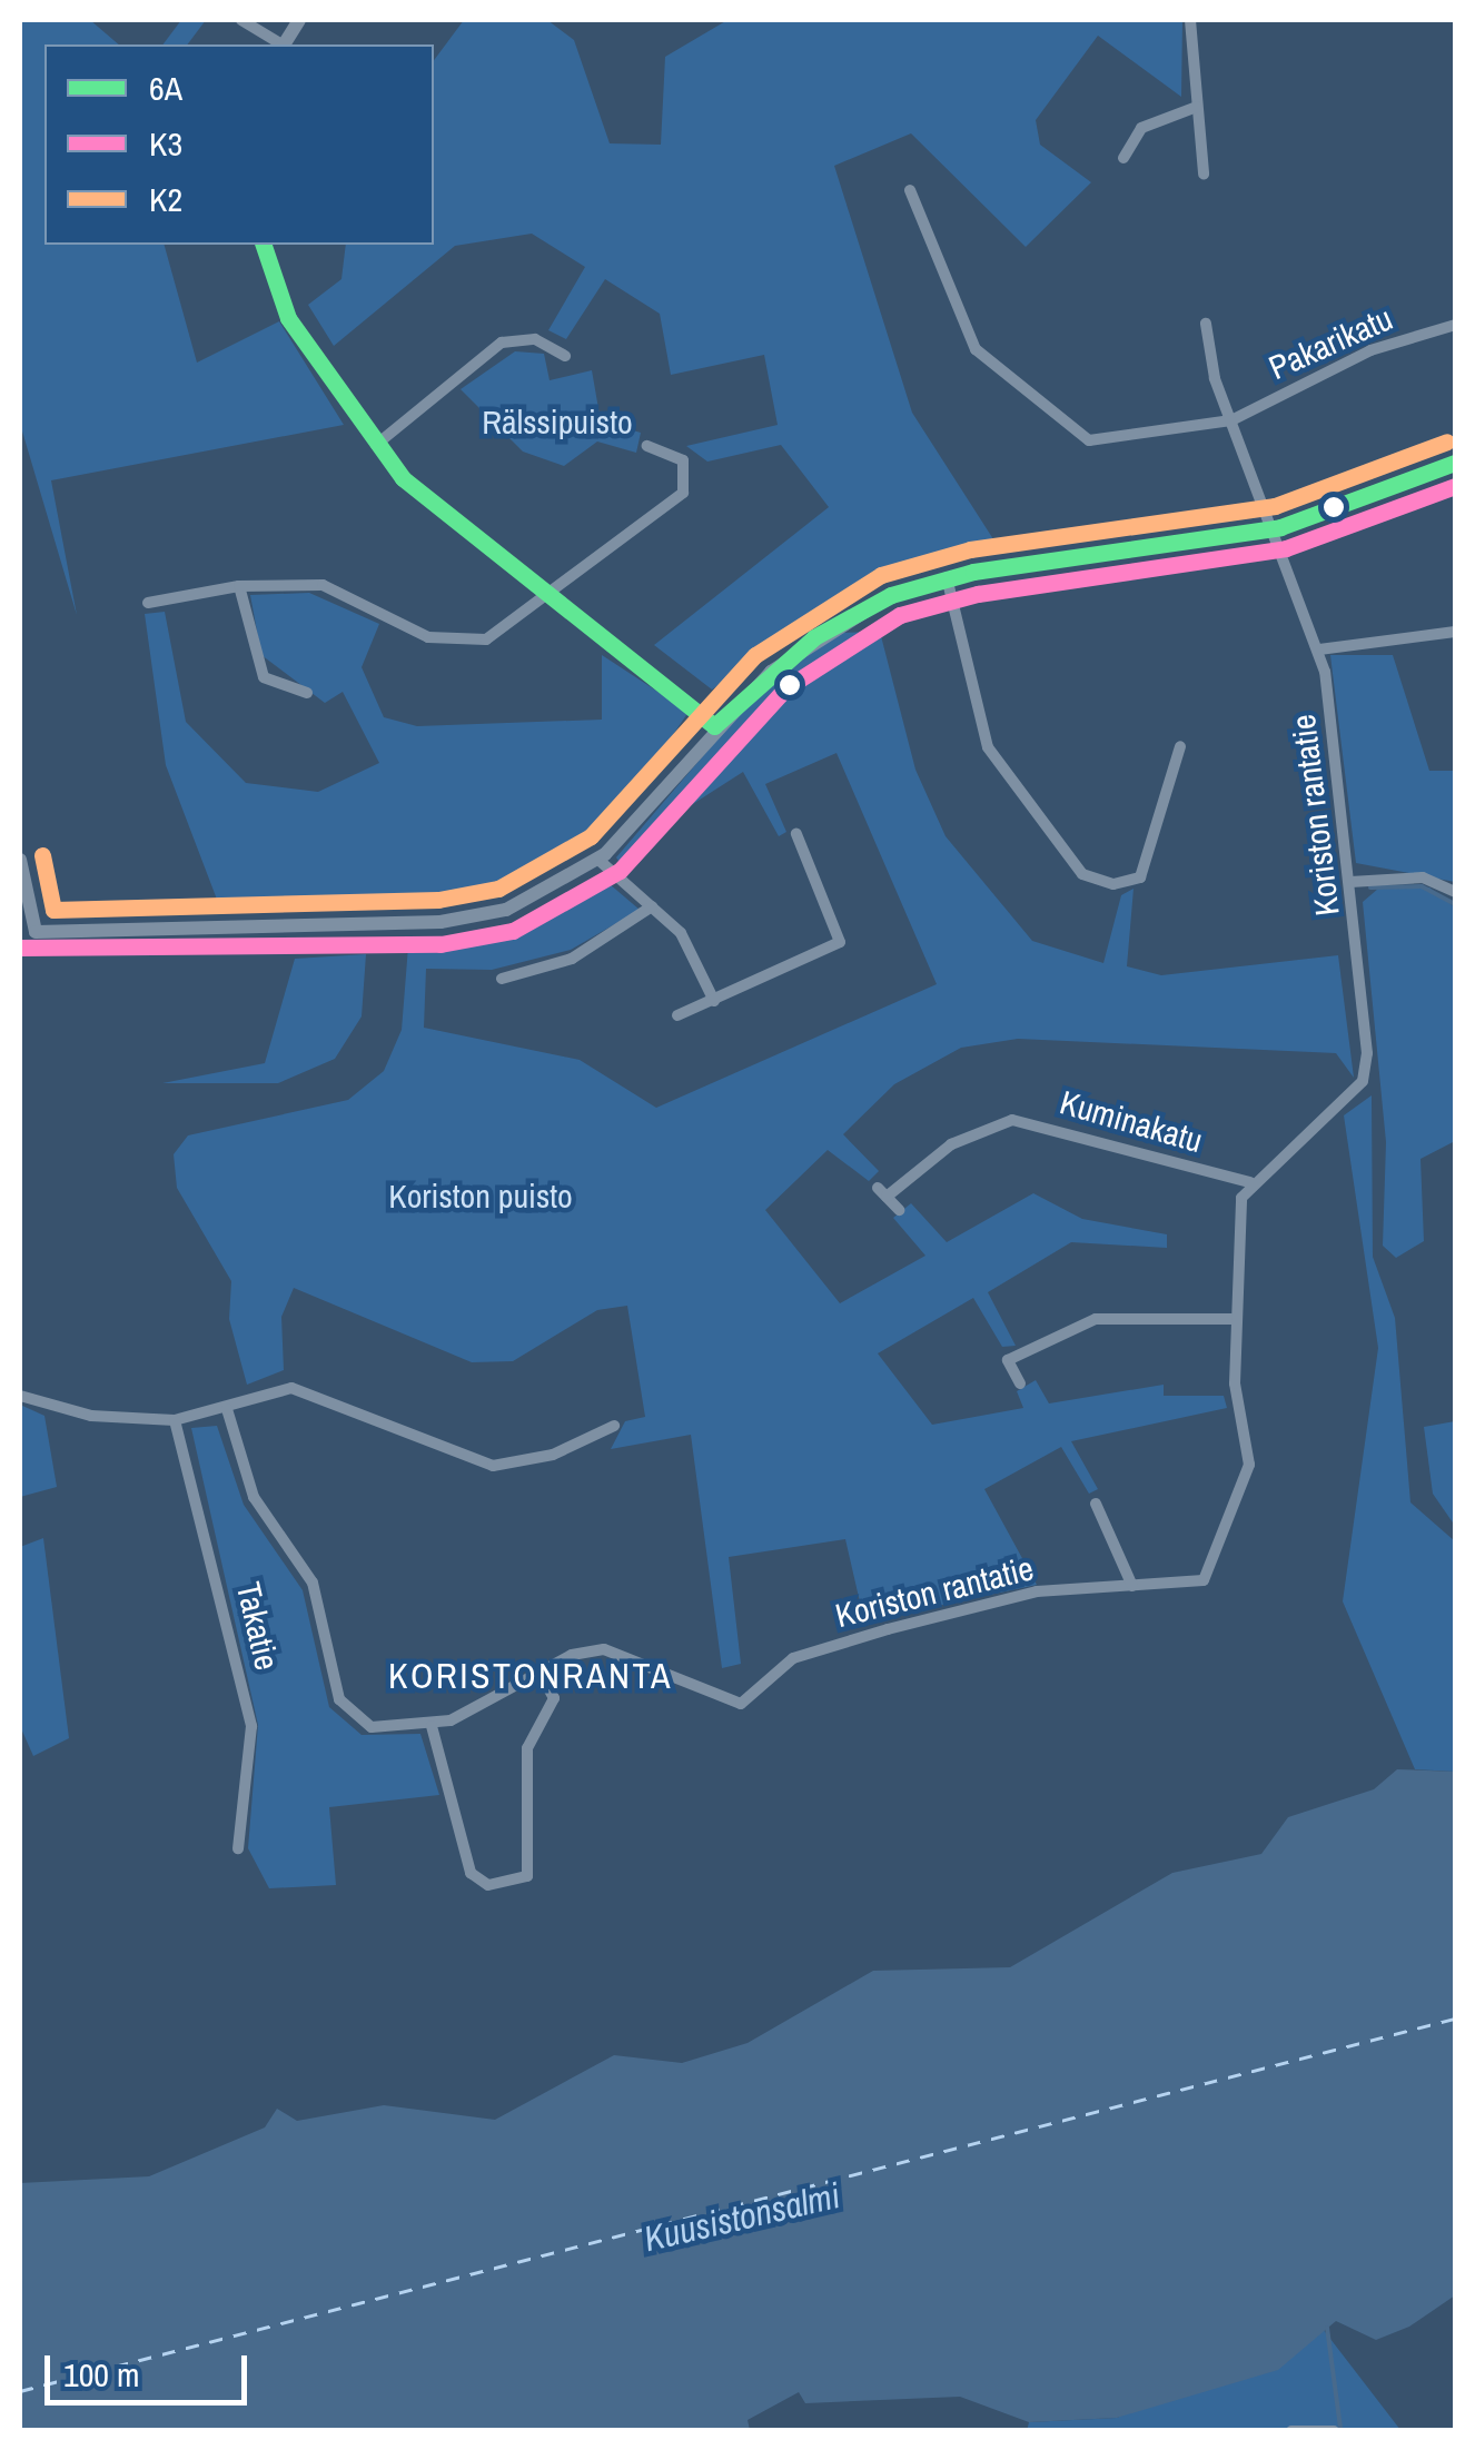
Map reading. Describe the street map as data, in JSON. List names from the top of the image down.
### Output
{
  "streets": {
    "street": [
      "Pakarikatu",
      "Koriston rantatie",
      "Kuminakatu",
      "Takatie"
    ]
  },
  "crossings": [
    ["Pakarikatu", "Koriston rantatie"],
    ["Koriston rantatie", "Kuminakatu"]
  ],
  "districts": ["KORISTONRANTA"],
  "water": ["Kuusistonsalmi"],
  "parks": ["Rälssipuisto", "Koriston puisto"],
  "lines": ["transit line 6A", "transit line K2", "transit line K3"],
  "legend": ["6A", "K3", "K2"],
  "scale_bar": "100 m"
}
